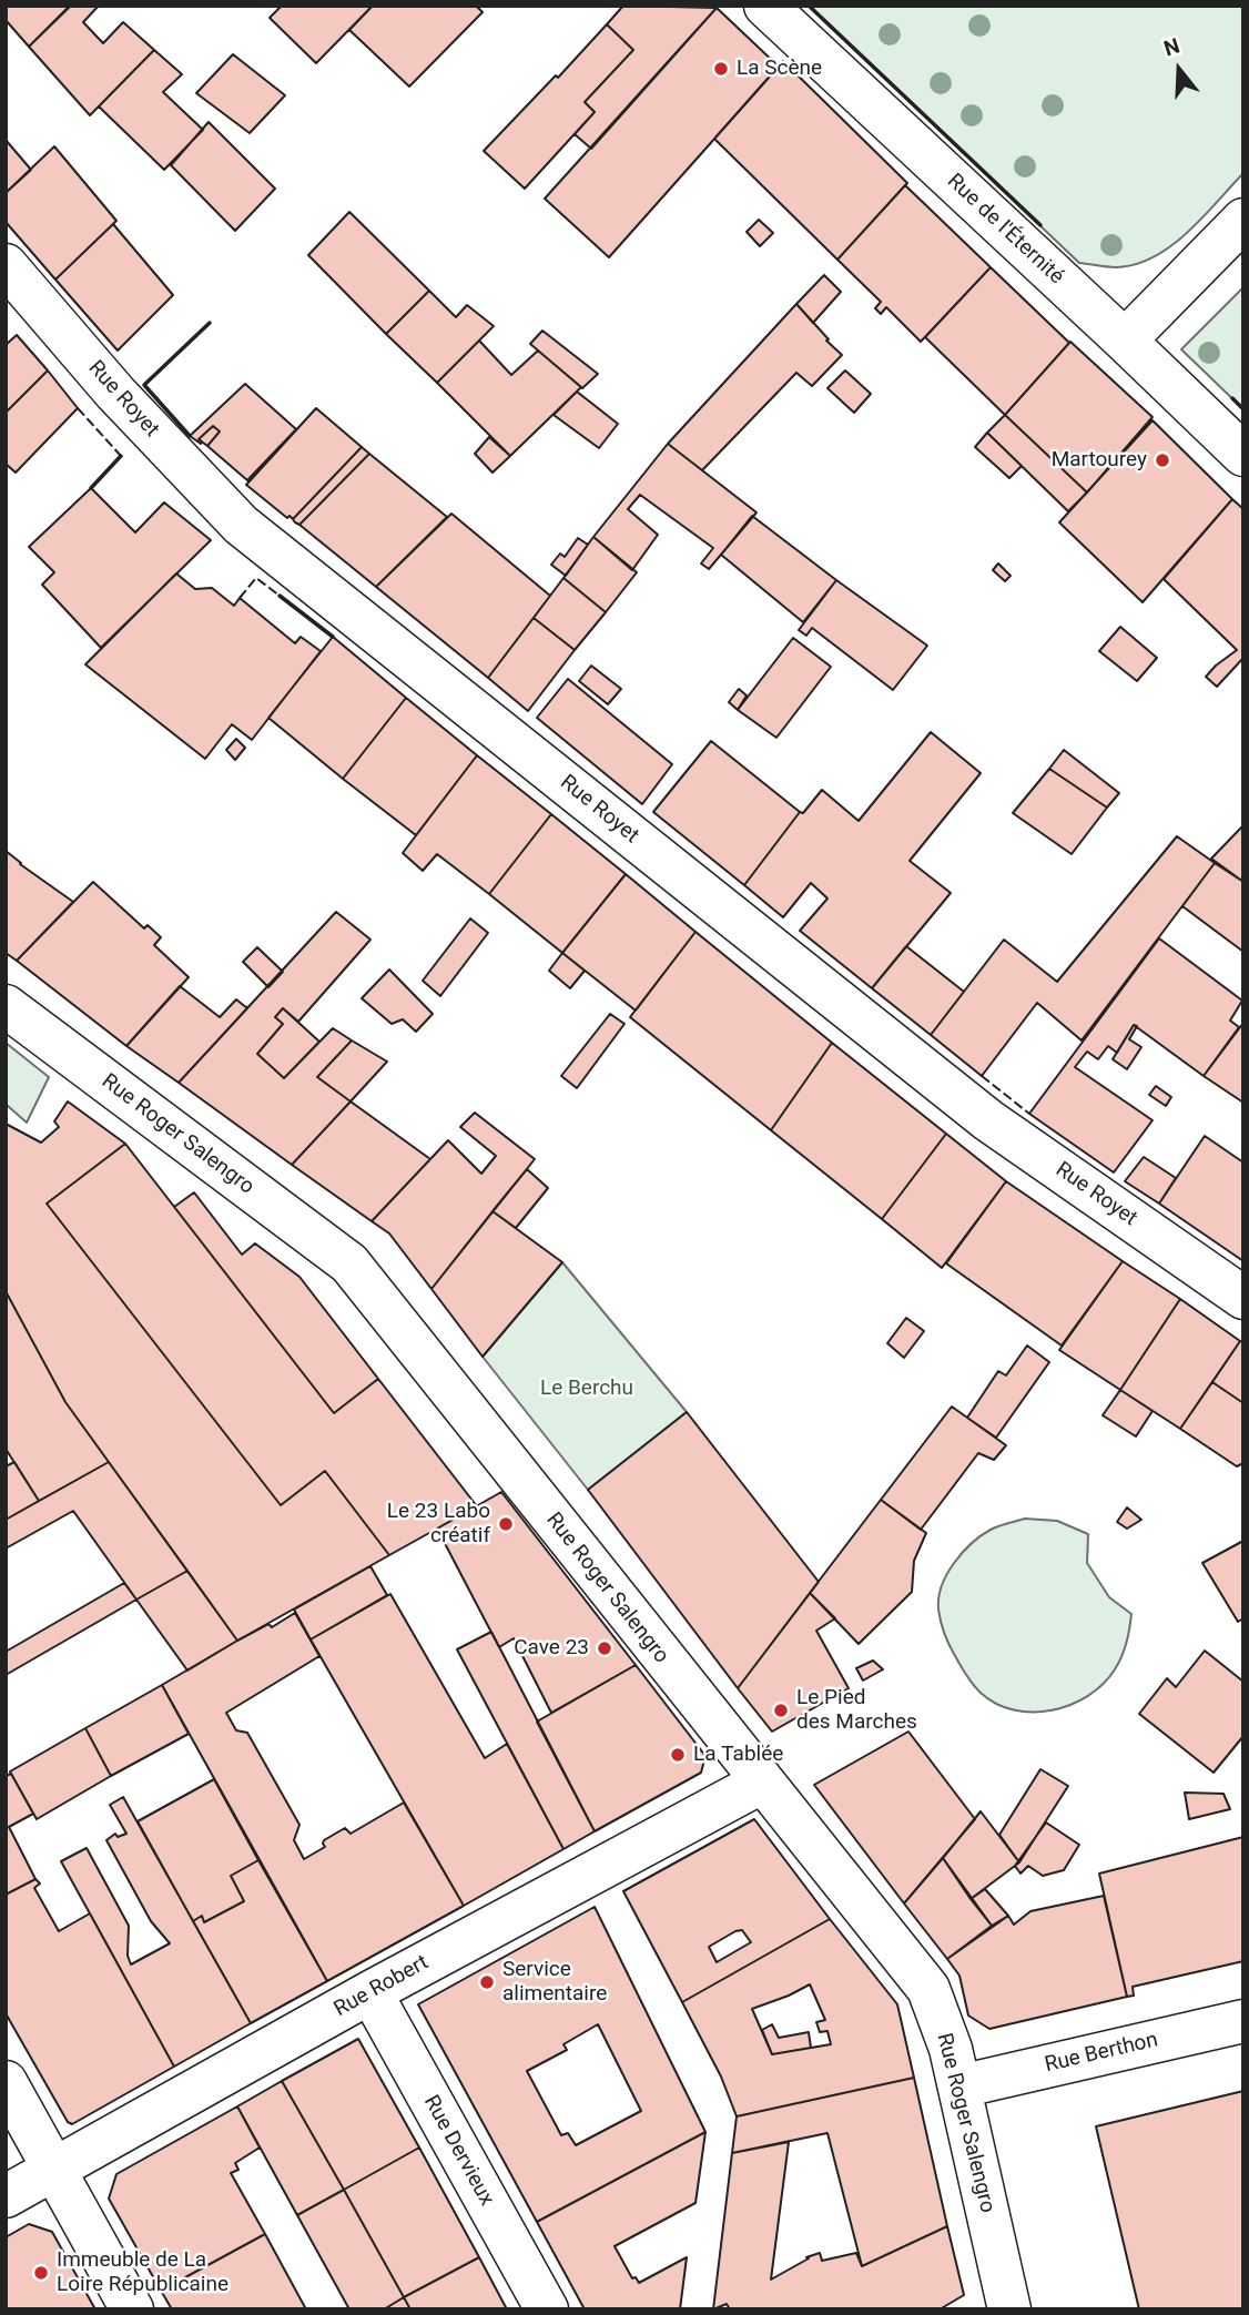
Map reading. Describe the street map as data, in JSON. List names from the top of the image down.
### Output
{
  "streets": {
    "street": [
      "Rue de l'Éternité",
      "Rue Royet",
      "Rue Roger Salengro",
      "Rue Robert",
      "Rue Berthon",
      "Rue Dervieux"
    ]
  },
  "crossings": [
    ["Rue Roger Salengro", "Rue Robert"],
    ["Rue Roger Salengro", "Rue Berthon"],
    ["Rue Robert", "Rue Dervieux"]
  ],
  "parks": ["Le Berchu"],
  "places": [
    "La Scène",
    "Martourey",
    "Le 23 Labo créatif",
    "Cave 23",
    "Le Pied des Marches",
    "La Tablée",
    "Service alimentaire",
    "Immeuble de La Loire Républicaine"
  ],
  "north": "top"
}
